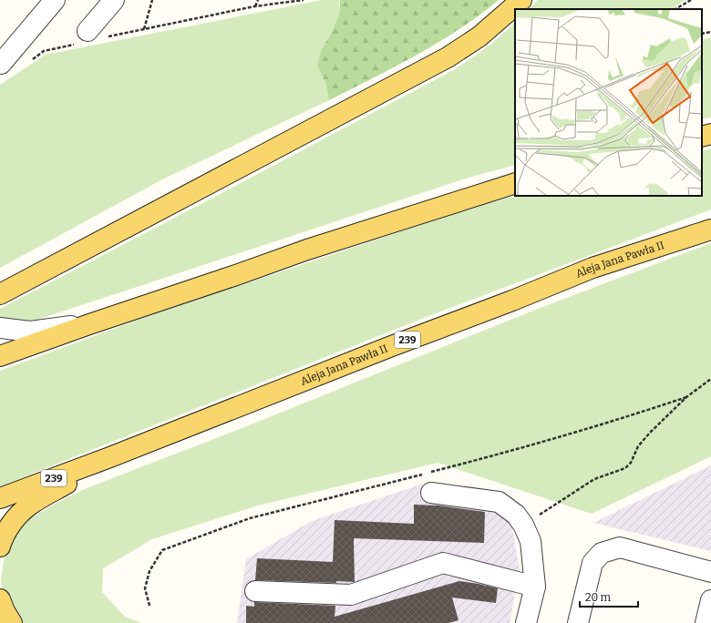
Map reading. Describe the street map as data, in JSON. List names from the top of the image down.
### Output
{
  "streets": {
    "main road": ["Aleja Jana Pawła II", "239"]
  },
  "scale_bar": "20 m"
}
